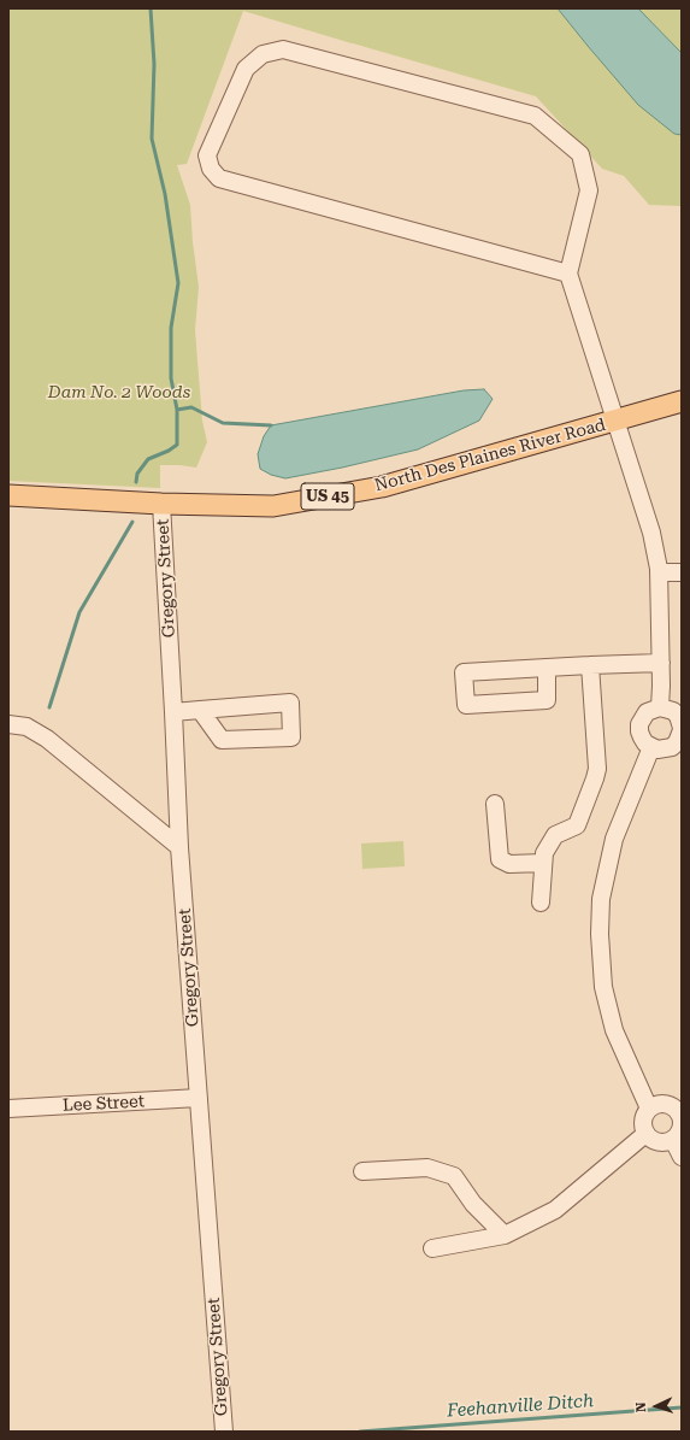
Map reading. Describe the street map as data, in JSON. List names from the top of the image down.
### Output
{
  "streets": {
    "main road": ["North Des Plaines River Road", "US 45"],
    "street": ["Gregory Street", "Lee Street"]
  },
  "crossings": [
    ["North Des Plaines River Road", "Gregory Street"],
    ["Gregory Street", "Lee Street"]
  ],
  "water": ["Feehanville Ditch"],
  "parks": ["Dam No. 2 Woods"],
  "north": "left"
}
